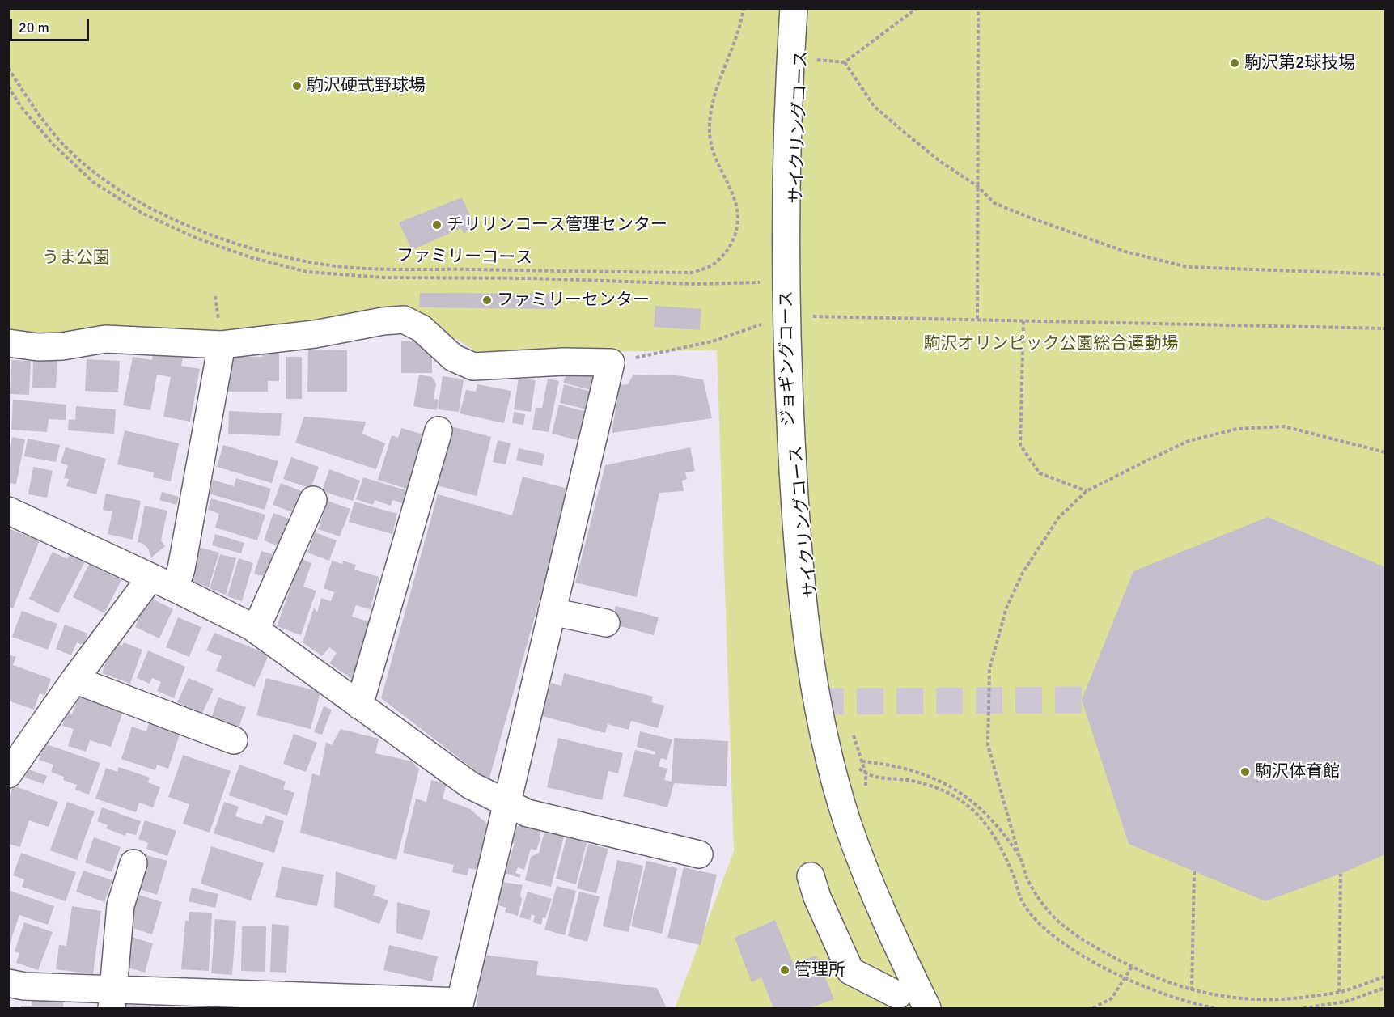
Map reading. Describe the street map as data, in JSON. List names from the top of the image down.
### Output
{
  "streets": {
    "path": ["ファミリーコース"]
  },
  "parks": ["うま公園", "駒沢オリンピック公園総合運動場"],
  "places": [
    "駒沢第2球技場",
    "駒沢硬式野球場",
    "チリリンコース管理センター",
    "ファミリーセンター",
    "駒沢体育館",
    "管理所"
  ],
  "scale_bar": "20 m"
}
